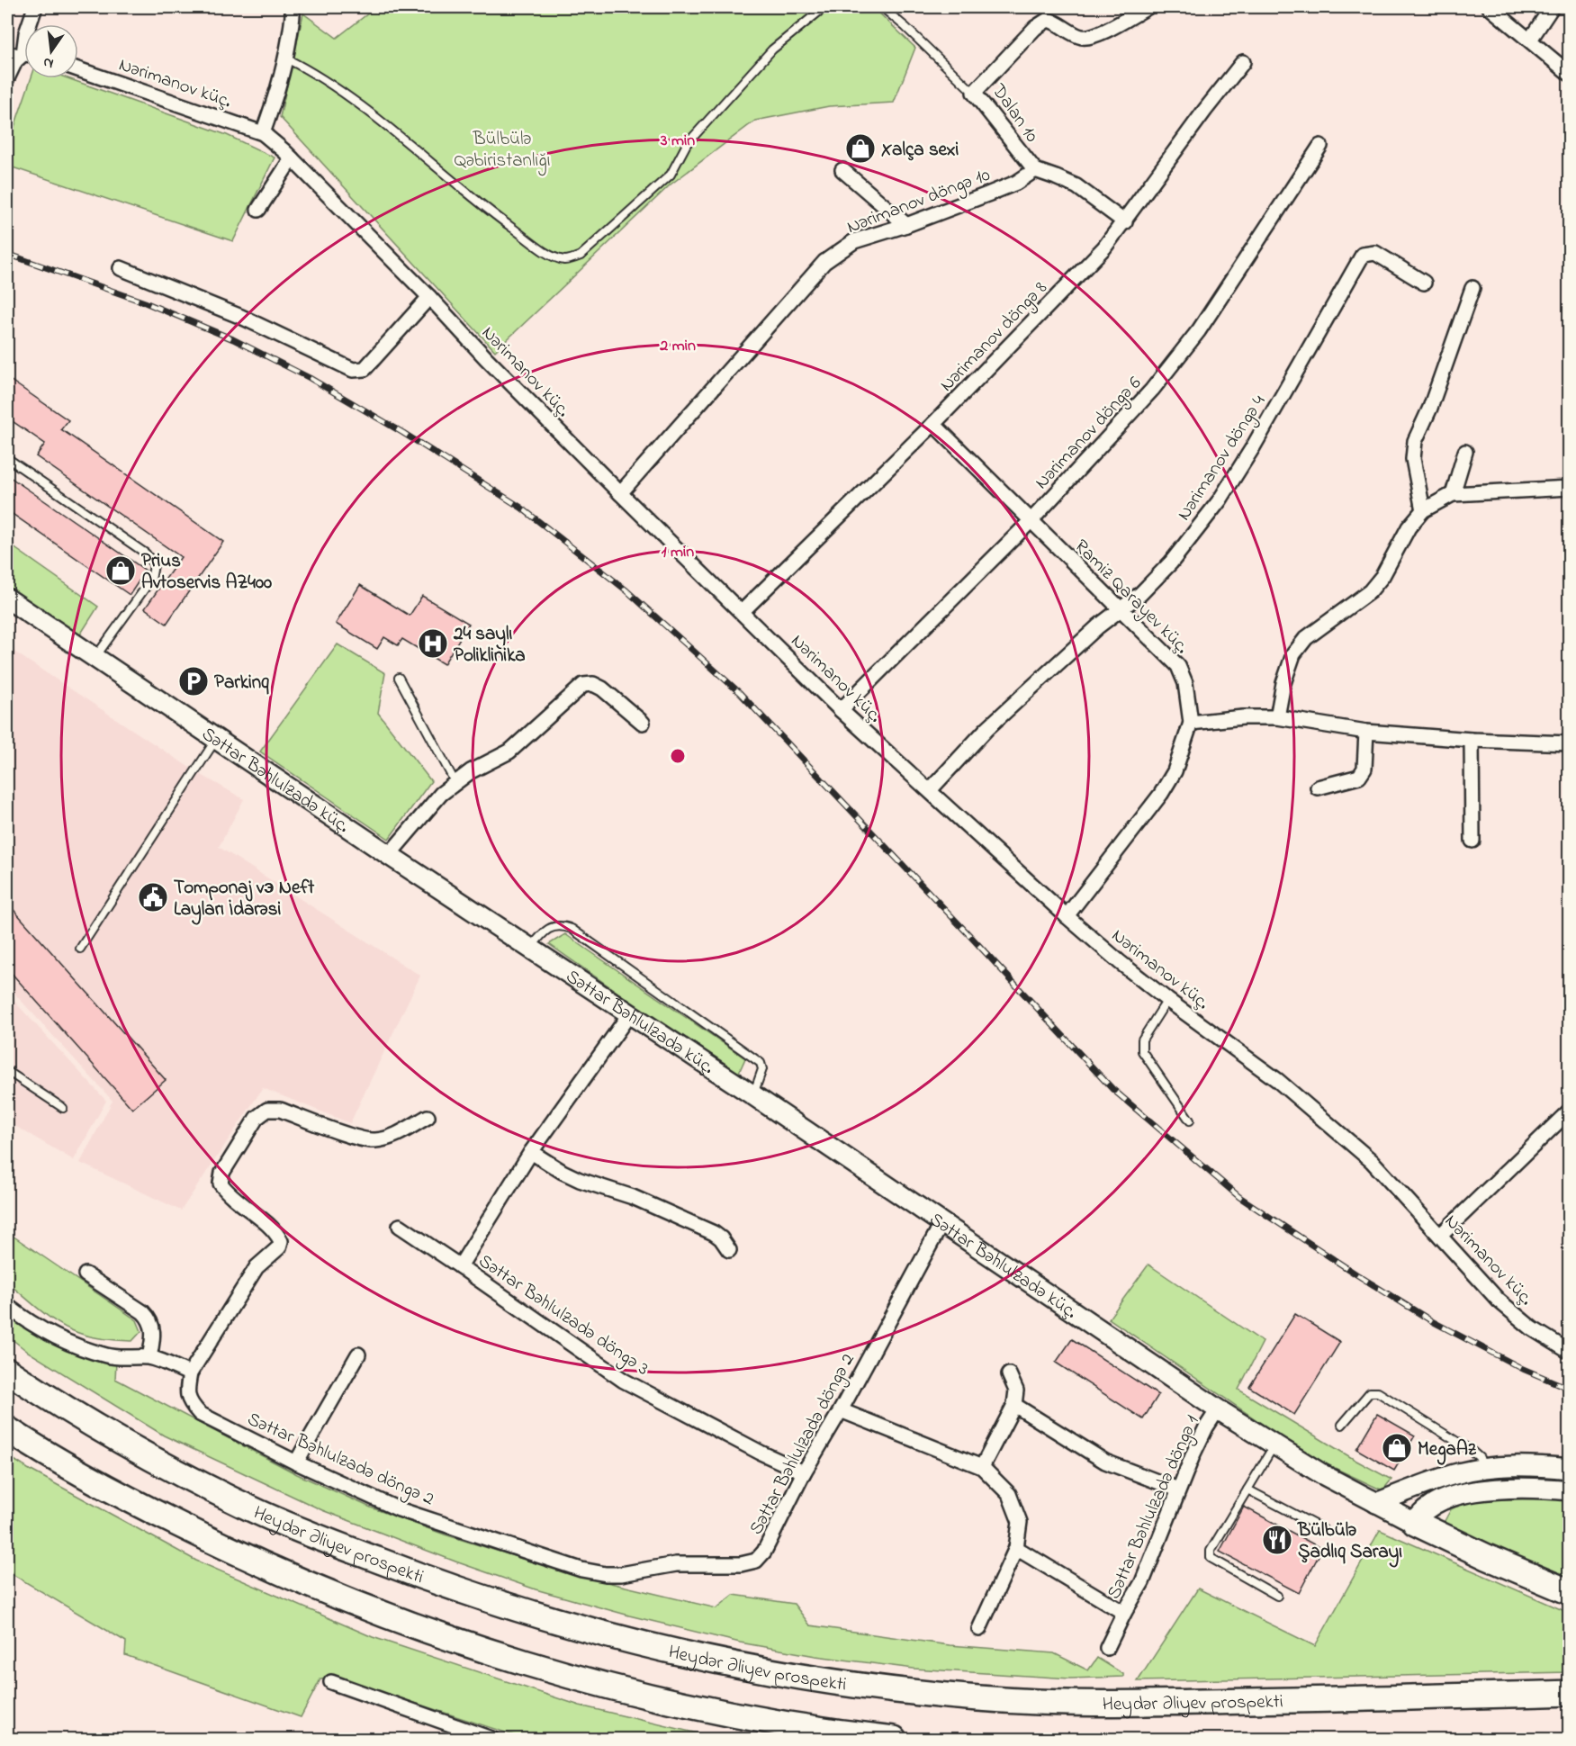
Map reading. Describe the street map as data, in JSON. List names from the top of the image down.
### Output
{
  "streets": {
    "highway": ["Heydər Əliyev prospekti"],
    "main road": ["Səttar Bəhlulzadə küç."],
    "street": [
      "Nərimanov küç.",
      "Dalan 10",
      "Nərimanov döngə 10",
      "Nərimanov döngə 8",
      "Nərimanov döngə 6",
      "Nərimanov döngə 4",
      "Ramiz Qarayev küç.",
      "Səttar Bəhlulzadə döngə 3",
      "Səttar Bəhlulzadə döngə 2",
      "Səttar Bəhlulzadə döngə 1"
    ]
  },
  "crossings": [
    ["Nərimanov küç.", "Nərimanov döngə 10"],
    ["Nərimanov küç.", "Nərimanov döngə 8"],
    ["Nərimanov küç.", "Nərimanov döngə 6"],
    ["Nərimanov küç.", "Nərimanov döngə 4"],
    ["Dalan 10", "Nərimanov döngə 10"],
    ["Nərimanov döngə 8", "Ramiz Qarayev küç."],
    ["Nərimanov döngə 6", "Ramiz Qarayev küç."],
    ["Nərimanov döngə 4", "Ramiz Qarayev küç."],
    ["Səttar Bəhlulzadə küç.", "Səttar Bəhlulzadə döngə 3"],
    ["Səttar Bəhlulzadə küç.", "Səttar Bəhlulzadə döngə 2"],
    ["Səttar Bəhlulzadə küç.", "Səttar Bəhlulzadə döngə 1"],
    ["Səttar Bəhlulzadə döngə 3", "Səttar Bəhlulzadə döngə 2"]
  ],
  "parks": ["Bülbülə Qəbiristanlığı"],
  "places": {
    "shop": ["Xalça sexi", "Prius Avtoservis AZ400", "MegaAz"],
    "hospital": ["24 saylı Poliklinika"],
    "parking": ["Parkinq"],
    "public building": ["Tomponaj vэ Neft Layları İdarəsi"],
    "restaurant": ["Bülbülə Şadlıq Sarayı"]
  },
  "north": "bottom",
  "rings": ["3 min", "2 min", "1 min"]
}
